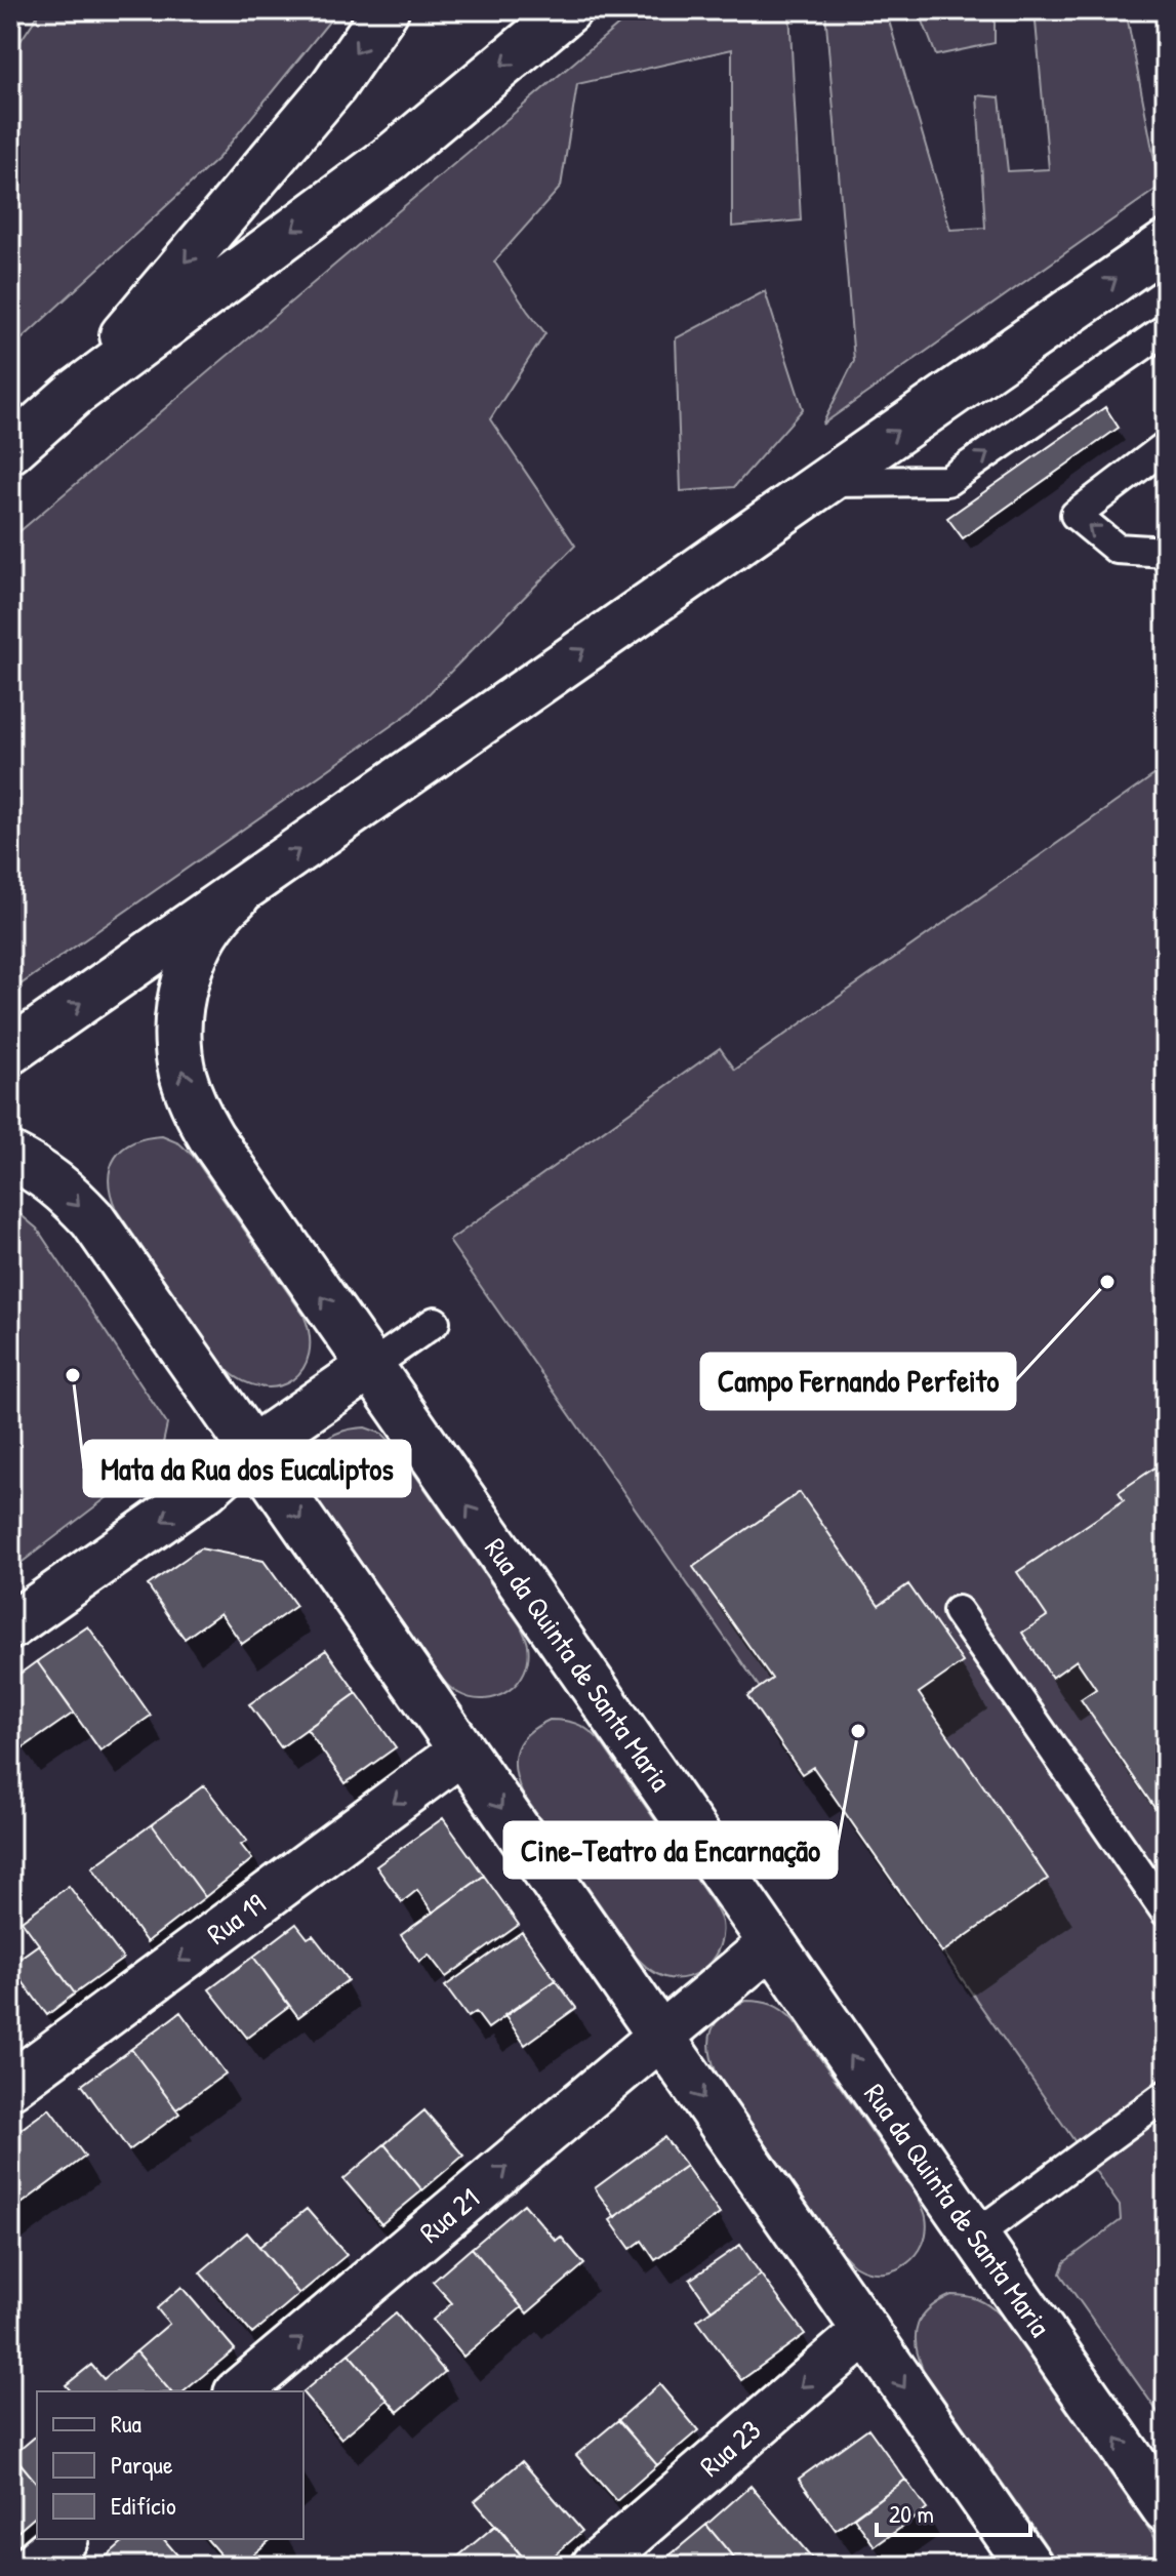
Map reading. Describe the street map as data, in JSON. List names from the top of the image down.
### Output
{
  "streets": {
    "main road": [
      "Rua da Quinta de Santa Maria",
      "Rua 19",
      "Rua 21",
      "Rua 23"
    ]
  },
  "crossings": [
    ["Rua da Quinta de Santa Maria", "Rua 21"]
  ],
  "one_way": ["Rua 21", "Rua 23"],
  "places": ["Campo Fernando Perfeito", "Mata da Rua dos Eucaliptos", "Cine-Teatro da Encarnação"],
  "legend": ["Rua", "Parque", "Edifício"],
  "scale_bar": "20 m"
}
